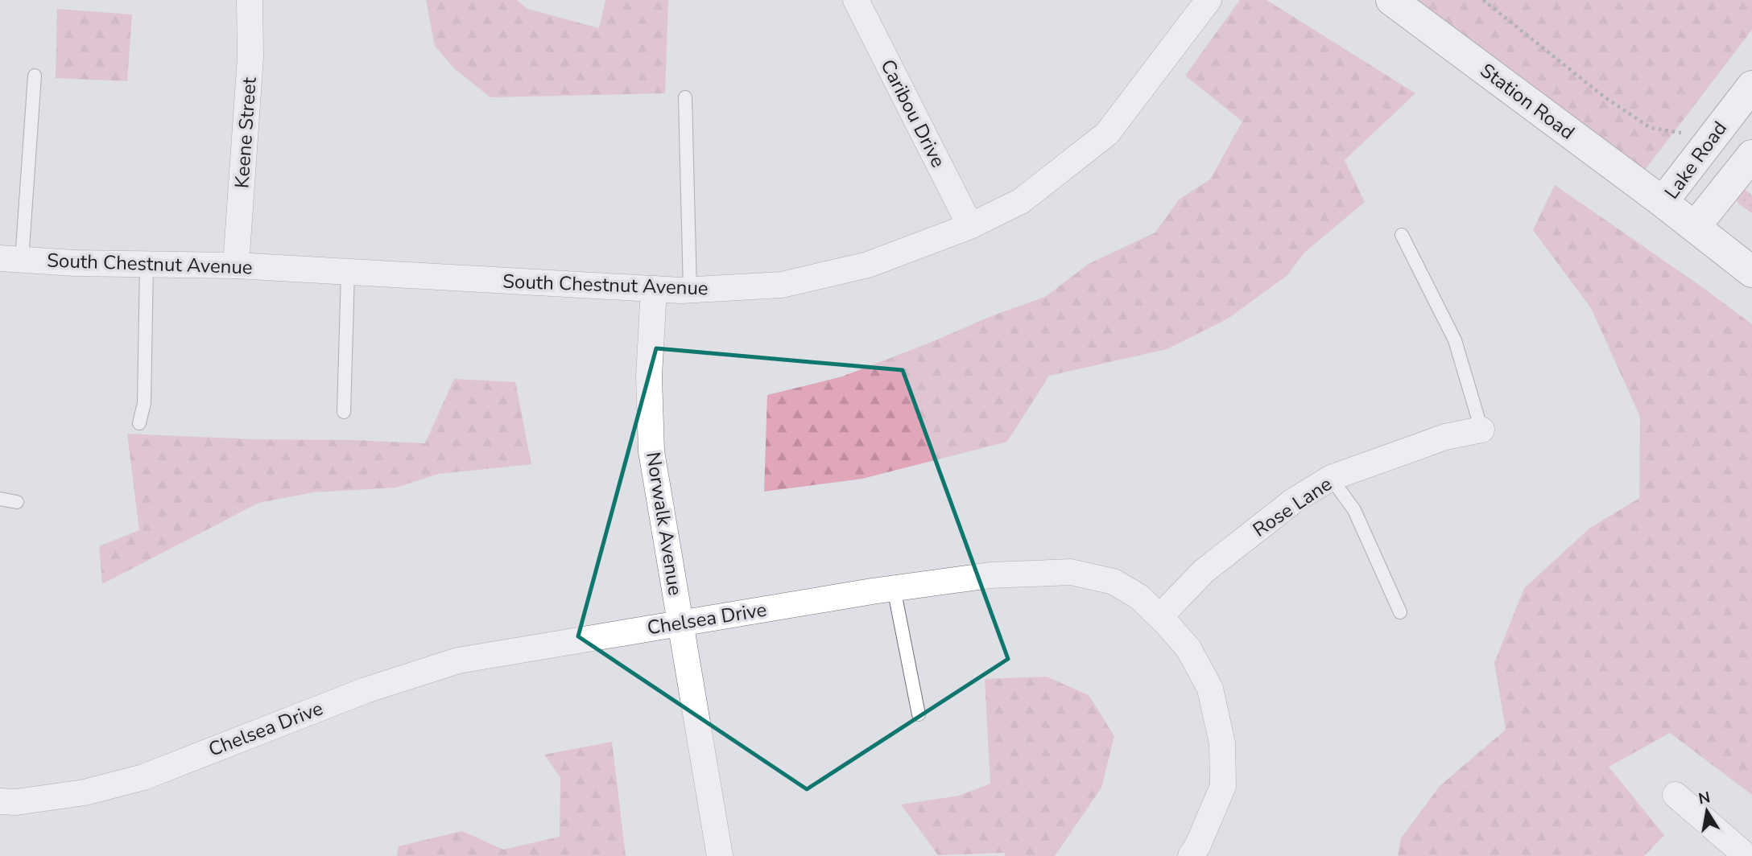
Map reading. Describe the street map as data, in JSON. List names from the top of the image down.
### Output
{
  "streets": {
    "street": [
      "Station Road",
      "Caribou Drive",
      "Keene Street",
      "Lake Road",
      "South Chestnut Avenue",
      "Rose Lane",
      "Norwalk Avenue",
      "Chelsea Drive"
    ]
  },
  "crossings": [
    ["Station Road", "Lake Road"],
    ["Caribou Drive", "South Chestnut Avenue"],
    ["Keene Street", "South Chestnut Avenue"],
    ["South Chestnut Avenue", "Norwalk Avenue"],
    ["Rose Lane", "Chelsea Drive"],
    ["Norwalk Avenue", "Chelsea Drive"]
  ],
  "north": "top"
}
